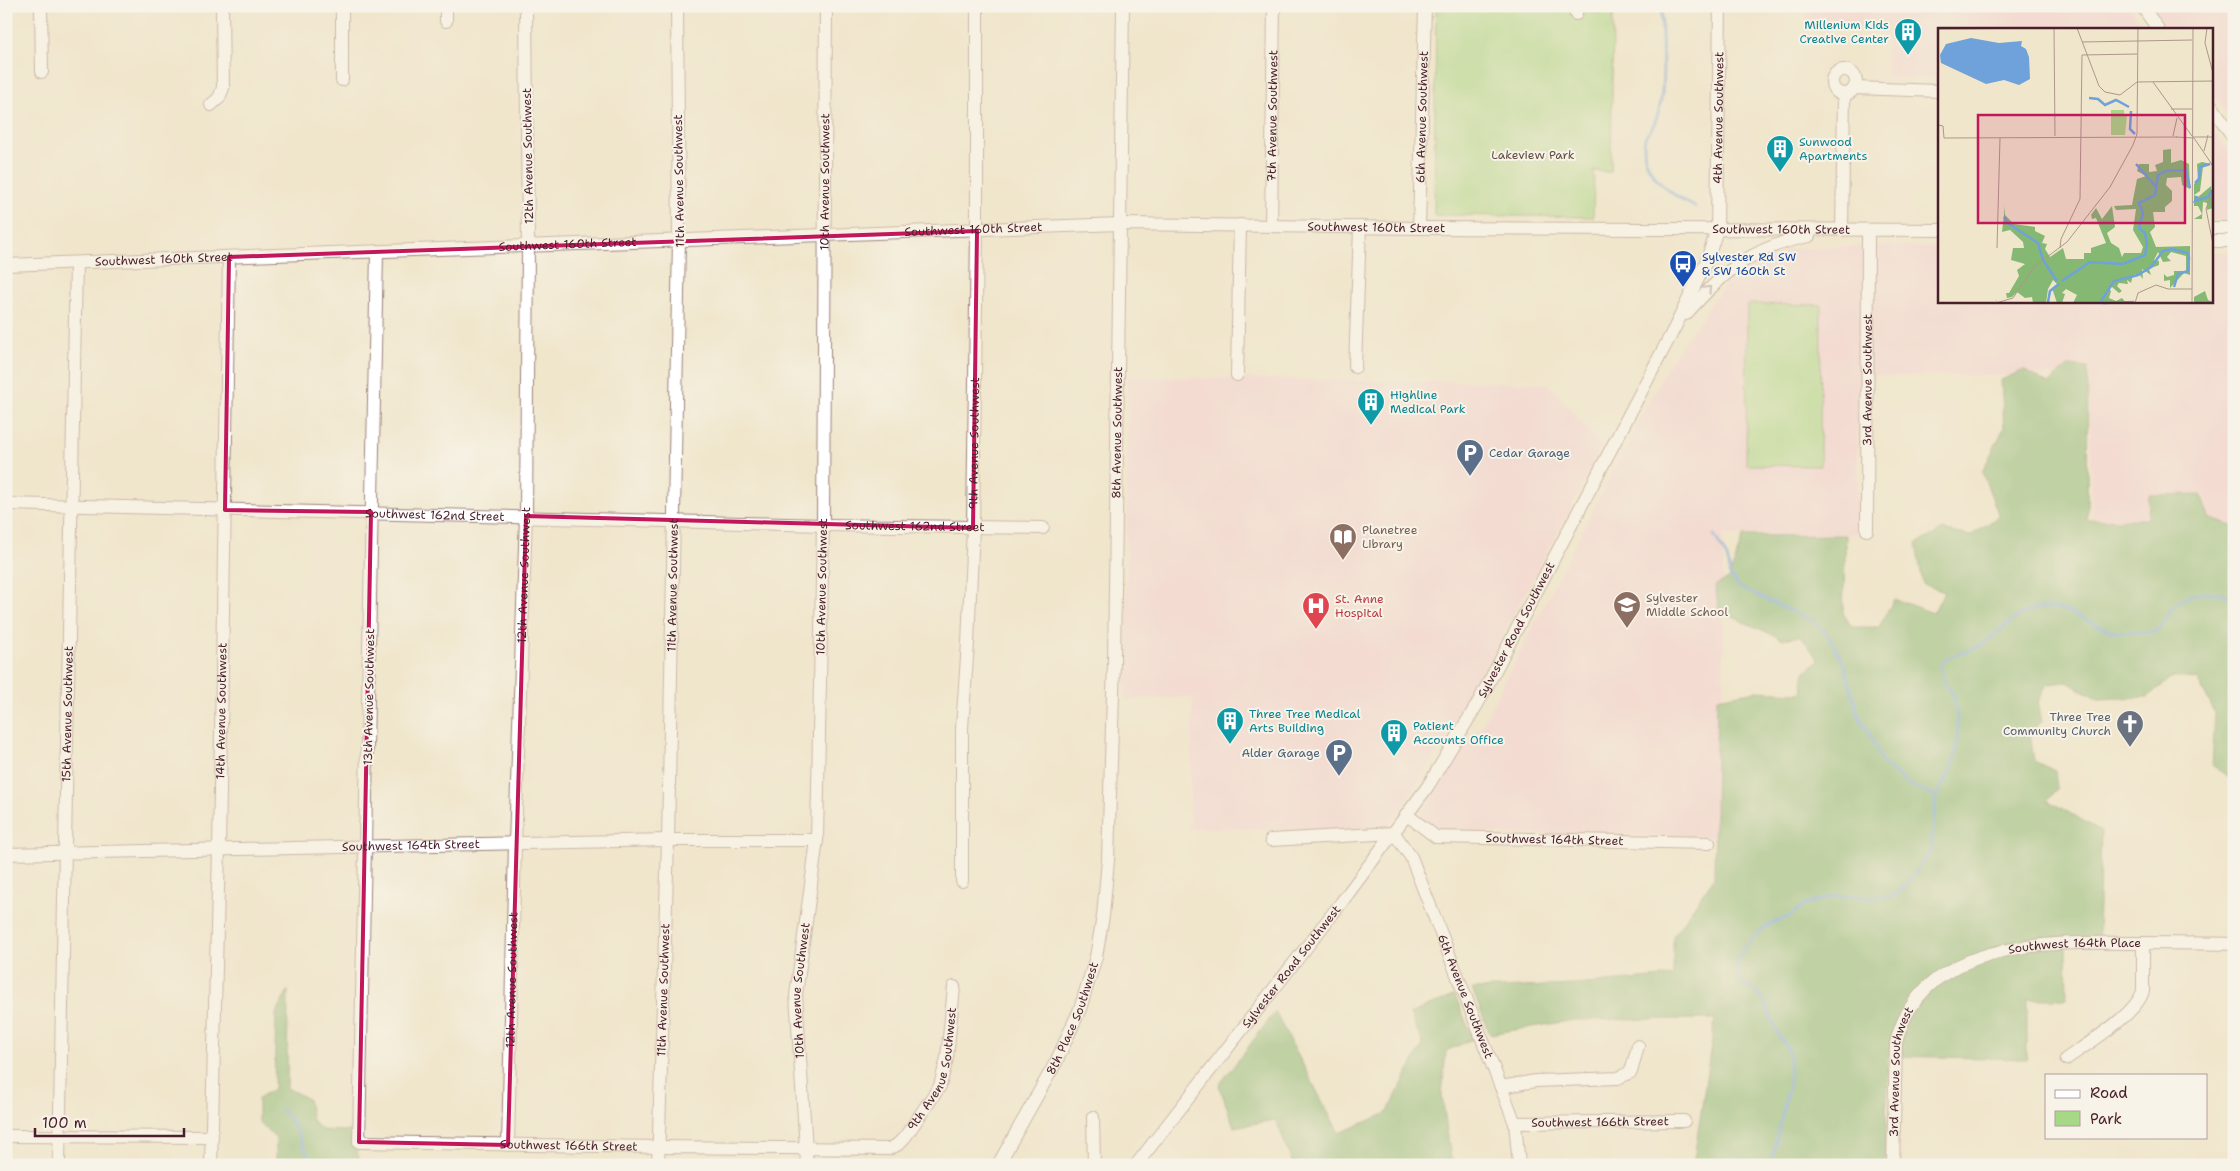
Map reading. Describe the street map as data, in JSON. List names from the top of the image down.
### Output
{
  "streets": {
    "street": [
      "7th Avenue Southwest",
      "6th Avenue Southwest",
      "4th Avenue Southwest",
      "12th Avenue Southwest",
      "11th Avenue Southwest",
      "10th Avenue Southwest",
      "Southwest 160th Street",
      "3rd Avenue Southwest",
      "8th Avenue Southwest",
      "9th Avenue Southwest",
      "Southwest 162nd Street",
      "Sylvester Road Southwest",
      "13th Avenue Southwest",
      "14th Avenue Southwest",
      "15th Avenue Southwest",
      "Southwest 164th Street",
      "Southwest 164th Place",
      "8th Place Southwest",
      "Southwest 166th Street"
    ]
  },
  "crossings": [
    ["7th Avenue Southwest", "Southwest 160th Street"],
    ["6th Avenue Southwest", "Southwest 160th Street"],
    ["6th Avenue Southwest", "Sylvester Road Southwest"],
    ["6th Avenue Southwest", "Southwest 166th Street"],
    ["4th Avenue Southwest", "Southwest 160th Street"],
    ["4th Avenue Southwest", "Sylvester Road Southwest"],
    ["12th Avenue Southwest", "Southwest 160th Street"],
    ["12th Avenue Southwest", "Southwest 162nd Street"],
    ["12th Avenue Southwest", "Southwest 164th Street"],
    ["12th Avenue Southwest", "Southwest 166th Street"],
    ["11th Avenue Southwest", "Southwest 160th Street"],
    ["11th Avenue Southwest", "Southwest 162nd Street"],
    ["11th Avenue Southwest", "Southwest 164th Street"],
    ["11th Avenue Southwest", "Southwest 166th Street"],
    ["10th Avenue Southwest", "Southwest 160th Street"],
    ["10th Avenue Southwest", "Southwest 162nd Street"],
    ["10th Avenue Southwest", "Southwest 164th Street"],
    ["10th Avenue Southwest", "Southwest 166th Street"],
    ["Southwest 160th Street", "3rd Avenue Southwest"],
    ["Southwest 160th Street", "8th Avenue Southwest"],
    ["Southwest 160th Street", "9th Avenue Southwest"],
    ["Southwest 160th Street", "Sylvester Road Southwest"],
    ["Southwest 160th Street", "13th Avenue Southwest"],
    ["Southwest 160th Street", "14th Avenue Southwest"],
    ["Southwest 160th Street", "15th Avenue Southwest"],
    ["3rd Avenue Southwest", "Southwest 164th Place"],
    ["8th Avenue Southwest", "8th Place Southwest"],
    ["9th Avenue Southwest", "Southwest 162nd Street"],
    ["9th Avenue Southwest", "Southwest 166th Street"],
    ["Southwest 162nd Street", "13th Avenue Southwest"],
    ["Southwest 162nd Street", "14th Avenue Southwest"],
    ["Southwest 162nd Street", "15th Avenue Southwest"],
    ["Sylvester Road Southwest", "Southwest 164th Street"],
    ["13th Avenue Southwest", "Southwest 164th Street"],
    ["13th Avenue Southwest", "Southwest 166th Street"],
    ["14th Avenue Southwest", "Southwest 164th Street"],
    ["15th Avenue Southwest", "Southwest 164th Street"]
  ],
  "parks": ["Lakeview Park"],
  "places": {
    "building": [
      "Millenium Kids Creative Center",
      "Sunwood Apartments",
      "Highline Medical Park",
      "Three Tree Medical Arts Building",
      "Patient Accounts Office"
    ],
    "bus stop": ["Sylvester Rd SW & SW 160th St"],
    "parking": ["Cedar Garage", "Alder Garage"],
    "library": ["Planetree Library"],
    "school or university": ["Sylvester Middle School"],
    "hospital": ["St. Anne Hospital"],
    "church": ["Three Tree Community Church"]
  },
  "legend": ["Road", "Park"],
  "scale_bar": "100 m"
}
